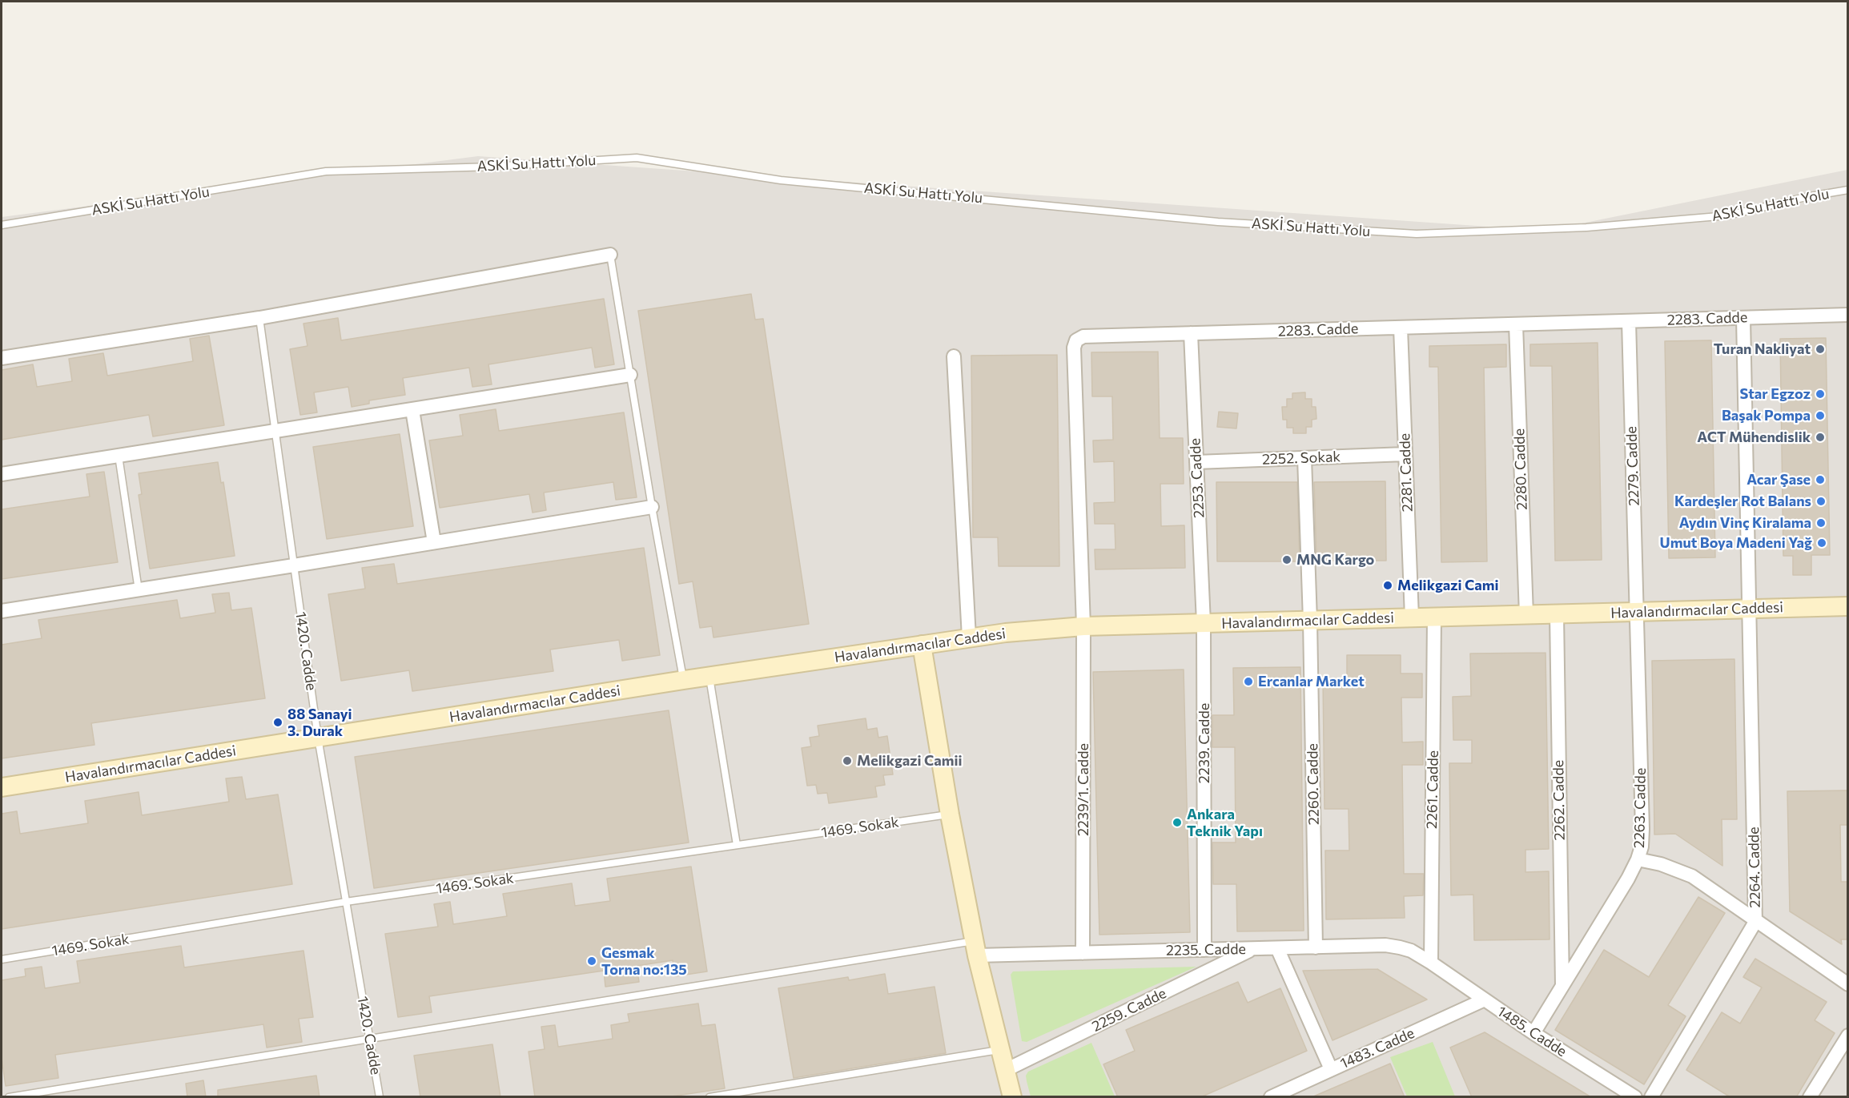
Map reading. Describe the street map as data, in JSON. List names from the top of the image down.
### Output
{
  "streets": {
    "street": [
      "2283. Cadde",
      "2252. Sokak",
      "2279. Cadde",
      "2280. Cadde",
      "2281. Cadde",
      "2253. Cadde",
      "Havalandırmacılar Caddesi",
      "2239. Cadde",
      "2260. Cadde",
      "2239/1. Cadde",
      "2261. Cadde",
      "2262. Cadde",
      "2263. Cadde",
      "2264. Cadde",
      "2235. Cadde",
      "2259. Cadde",
      "1485. Cadde",
      "1483. Cadde"
    ],
    "lane": ["ASKİ Su Hattı Yolu", "1420. Cadde", "1469. Sokak"]
  },
  "crossings": [
    ["2283. Cadde", "2279. Cadde"],
    ["2283. Cadde", "2280. Cadde"],
    ["2283. Cadde", "2281. Cadde"],
    ["2283. Cadde", "2253. Cadde"],
    ["2283. Cadde", "Havalandırmacılar Caddesi"],
    ["2283. Cadde", "2239/1. Cadde"],
    ["2283. Cadde", "2264. Cadde"],
    ["2252. Sokak", "2281. Cadde"],
    ["2252. Sokak", "2253. Cadde"],
    ["2252. Sokak", "2260. Cadde"],
    ["2279. Cadde", "Havalandırmacılar Caddesi"],
    ["2279. Cadde", "2263. Cadde"],
    ["2280. Cadde", "Havalandırmacılar Caddesi"],
    ["2281. Cadde", "Havalandırmacılar Caddesi"],
    ["2253. Cadde", "Havalandırmacılar Caddesi"],
    ["2253. Cadde", "2239. Cadde"],
    ["Havalandırmacılar Caddesi", "1420. Cadde"],
    ["Havalandırmacılar Caddesi", "2239. Cadde"],
    ["Havalandırmacılar Caddesi", "2260. Cadde"],
    ["Havalandırmacılar Caddesi", "2239/1. Cadde"],
    ["Havalandırmacılar Caddesi", "2261. Cadde"],
    ["Havalandırmacılar Caddesi", "2262. Cadde"],
    ["Havalandırmacılar Caddesi", "2263. Cadde"],
    ["Havalandırmacılar Caddesi", "2264. Cadde"],
    ["1420. Cadde", "1469. Sokak"],
    ["2239. Cadde", "2235. Cadde"],
    ["2260. Cadde", "2235. Cadde"],
    ["2239/1. Cadde", "2235. Cadde"],
    ["2261. Cadde", "2235. Cadde"],
    ["2261. Cadde", "1485. Cadde"],
    ["2262. Cadde", "2263. Cadde"],
    ["2263. Cadde", "1485. Cadde"],
    ["2235. Cadde", "2259. Cadde"],
    ["2235. Cadde", "1485. Cadde"],
    ["1485. Cadde", "1483. Cadde"]
  ],
  "places": [
    "Turan Nakliyat",
    "Star Egzoz",
    "Başak Pompa",
    "ACT Mühendislik",
    "Acar Şase",
    "Kardeşler Rot Balans",
    "Aydın Vinç Kiralama",
    "Umut Boya Madeni Yağ",
    "MNG Kargo",
    "Melikgazi Cami",
    "Ercanlar Market",
    "88 Sanayi 3. Durak",
    "Melikgazi Camii",
    "Ankara Teknik Yapı",
    "Gesmak Torna no:135"
  ]
}
